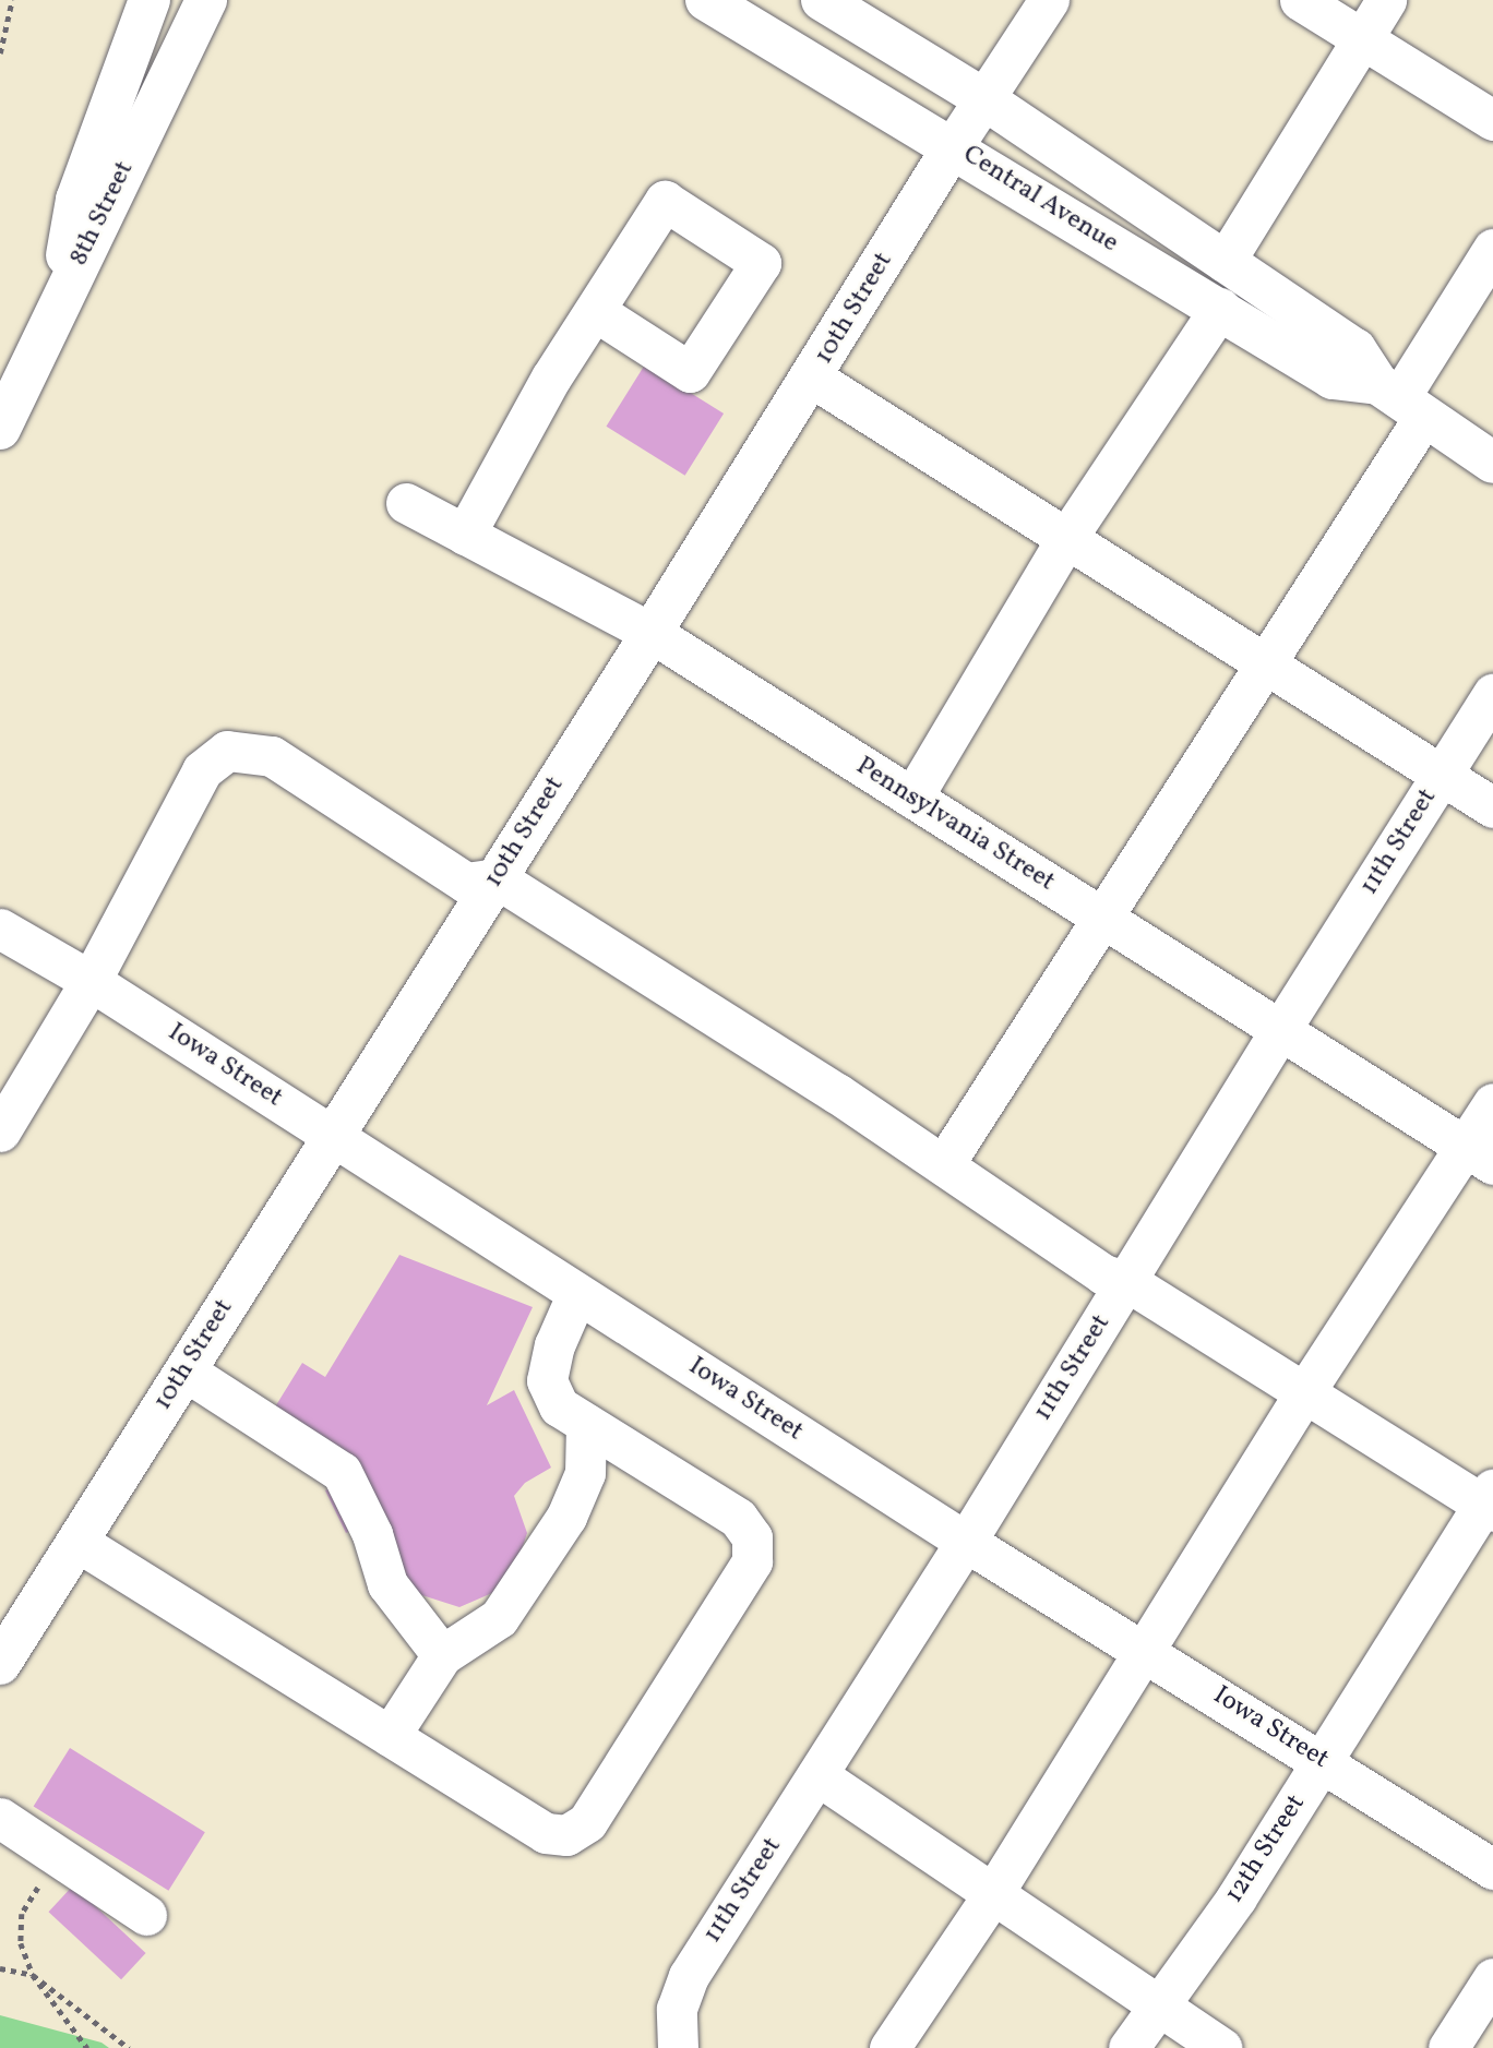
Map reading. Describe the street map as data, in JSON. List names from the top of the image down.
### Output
{
  "streets": {
    "main road": ["Central Avenue", "8th Street", "10th Street"],
    "street": [
      "Pennsylvania Street",
      "11th Street",
      "Iowa Street",
      "12th Street"
    ]
  },
  "crossings": [
    ["Central Avenue", "10th Street"],
    ["10th Street", "Pennsylvania Street"],
    ["10th Street", "Iowa Street"],
    ["Pennsylvania Street", "11th Street"],
    ["11th Street", "Iowa Street"],
    ["Iowa Street", "12th Street"]
  ]
}
